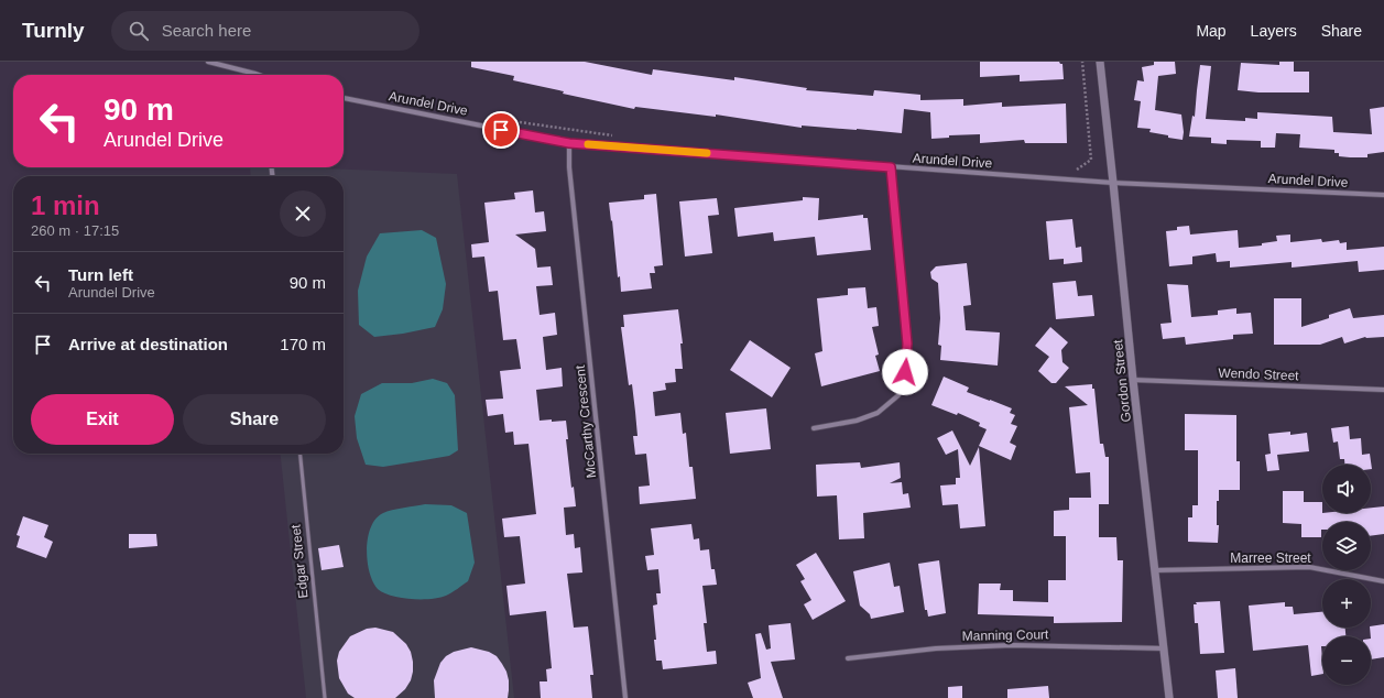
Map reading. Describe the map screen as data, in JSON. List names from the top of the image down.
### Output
{
  "streets": {
    "street": [
      "Arundel Drive",
      "Wendo Street",
      "Gordon Street",
      "McCarthy Crescent",
      "Marree Street",
      "Manning Court"
    ],
    "lane": ["Edgar Street"]
  },
  "crossings": [
    ["Arundel Drive", "Gordon Street"],
    ["Arundel Drive", "McCarthy Crescent"],
    ["Wendo Street", "Gordon Street"],
    ["Gordon Street", "Marree Street"],
    ["Gordon Street", "Manning Court"]
  ],
  "page": {
    "header": "Turnly",
    "search": "Search here",
    "nav": ["Map", "Layers", "Share"],
    "turn": ["90 m", "Arundel Drive"],
    "heading": ["1 min", "260 m · 17:15"],
    "list": [
      {
        "name": "Turn left",
        "note": "Arundel Drive",
        "value": "90 m"
      },
      {
        "name": "Arrive at destination",
        "value": "170 m"
      }
    ],
    "buttons": ["Exit", "Share"],
    "map_buttons": ["+", "−"]
  }
}
